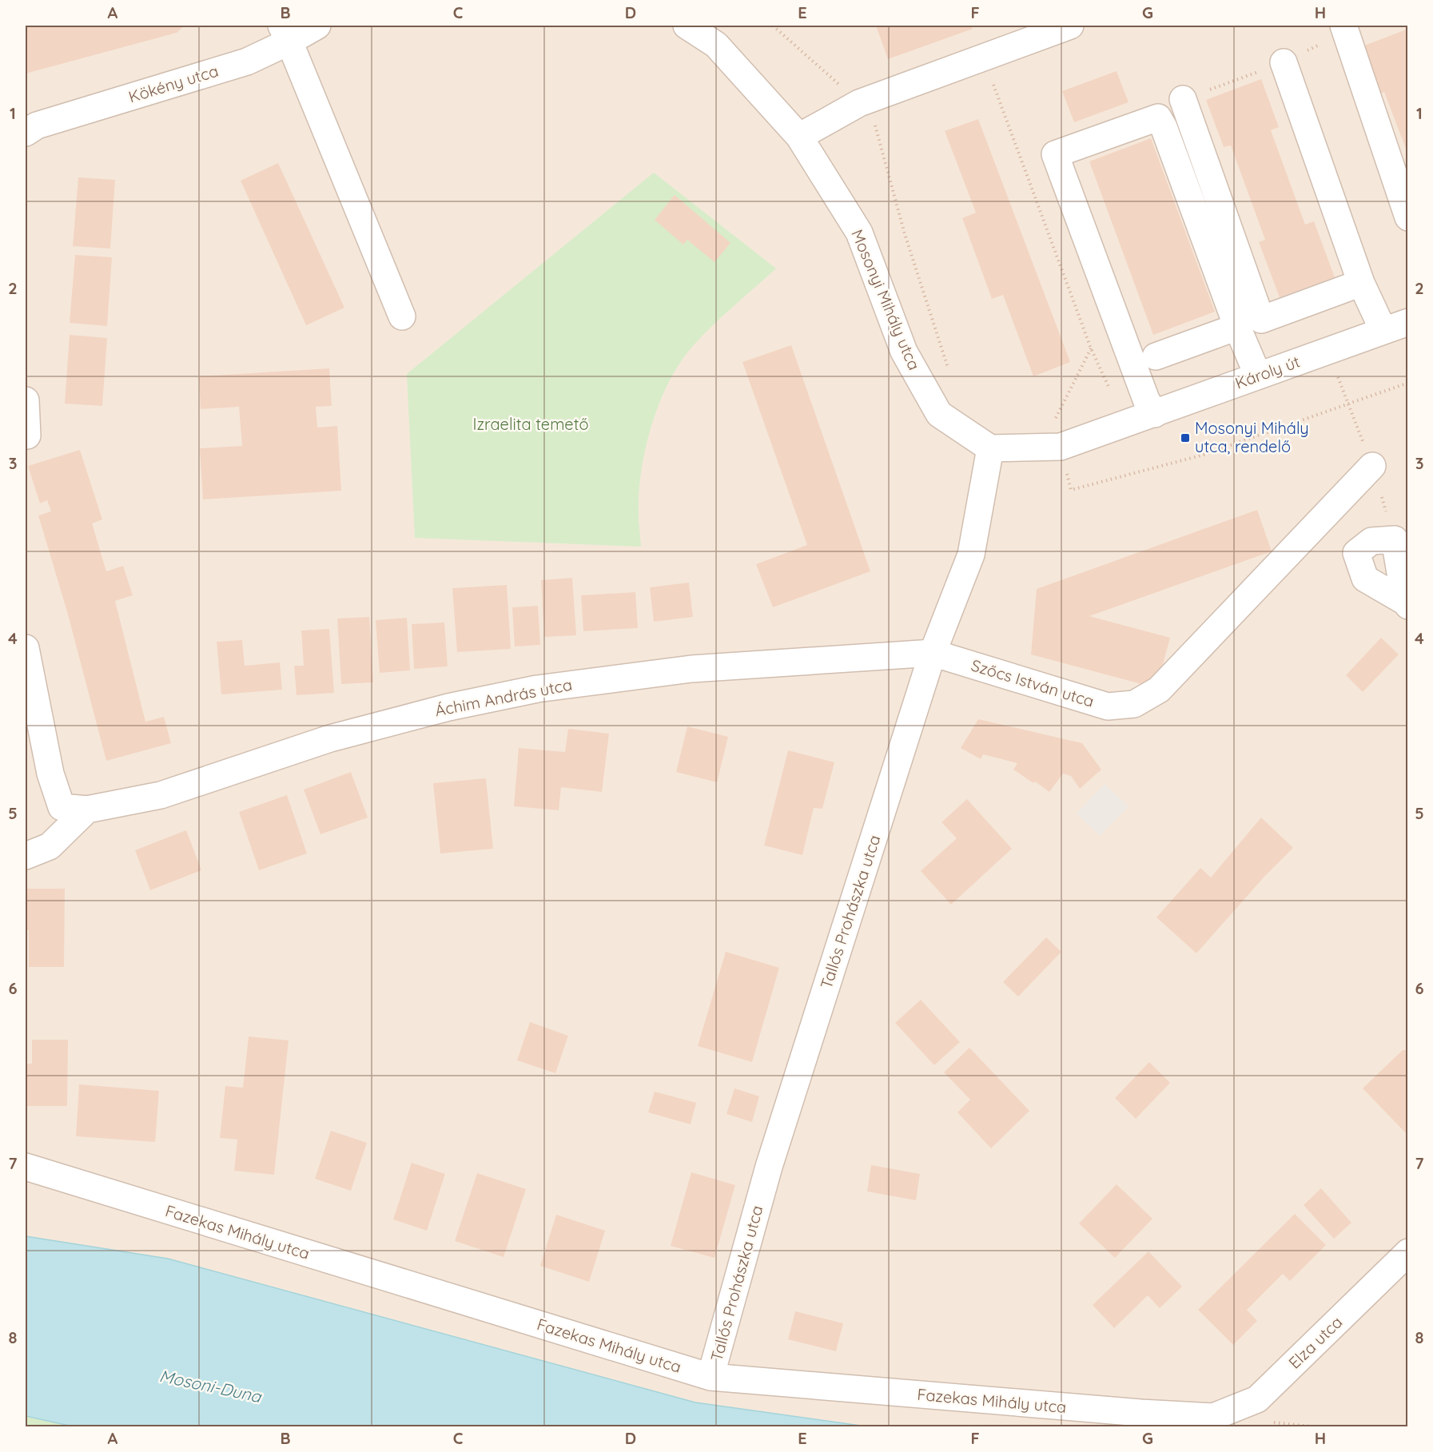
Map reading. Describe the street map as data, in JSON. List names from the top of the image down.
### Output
{
  "streets": {
    "street": [
      "Kökény utca",
      "Mosonyi Mihály utca",
      "Károly út",
      "Szőcs István utca",
      "Áchim András utca",
      "Tallós Prohászka utca",
      "Fazekas Mihály utca",
      "Elza utca"
    ]
  },
  "crossings": [
    ["Mosonyi Mihály utca", "Tallós Prohászka utca"],
    ["Szőcs István utca", "Áchim András utca"],
    ["Szőcs István utca", "Tallós Prohászka utca"],
    ["Áchim András utca", "Tallós Prohászka utca"],
    ["Tallós Prohászka utca", "Fazekas Mihály utca"],
    ["Fazekas Mihály utca", "Elza utca"]
  ],
  "water": ["Mosoni-Duna"],
  "parks": ["Izraelita temető"],
  "places": {
    "transit": ["Mosonyi Mihály utca, rendelő"]
  },
  "grid": {
    "columns": [
      "A",
      "B",
      "C",
      "D",
      "E",
      "F",
      "G",
      "H"
    ],
    "rows": [
      "1",
      "2",
      "3",
      "4",
      "5",
      "6",
      "7",
      "8"
    ]
  }
}
